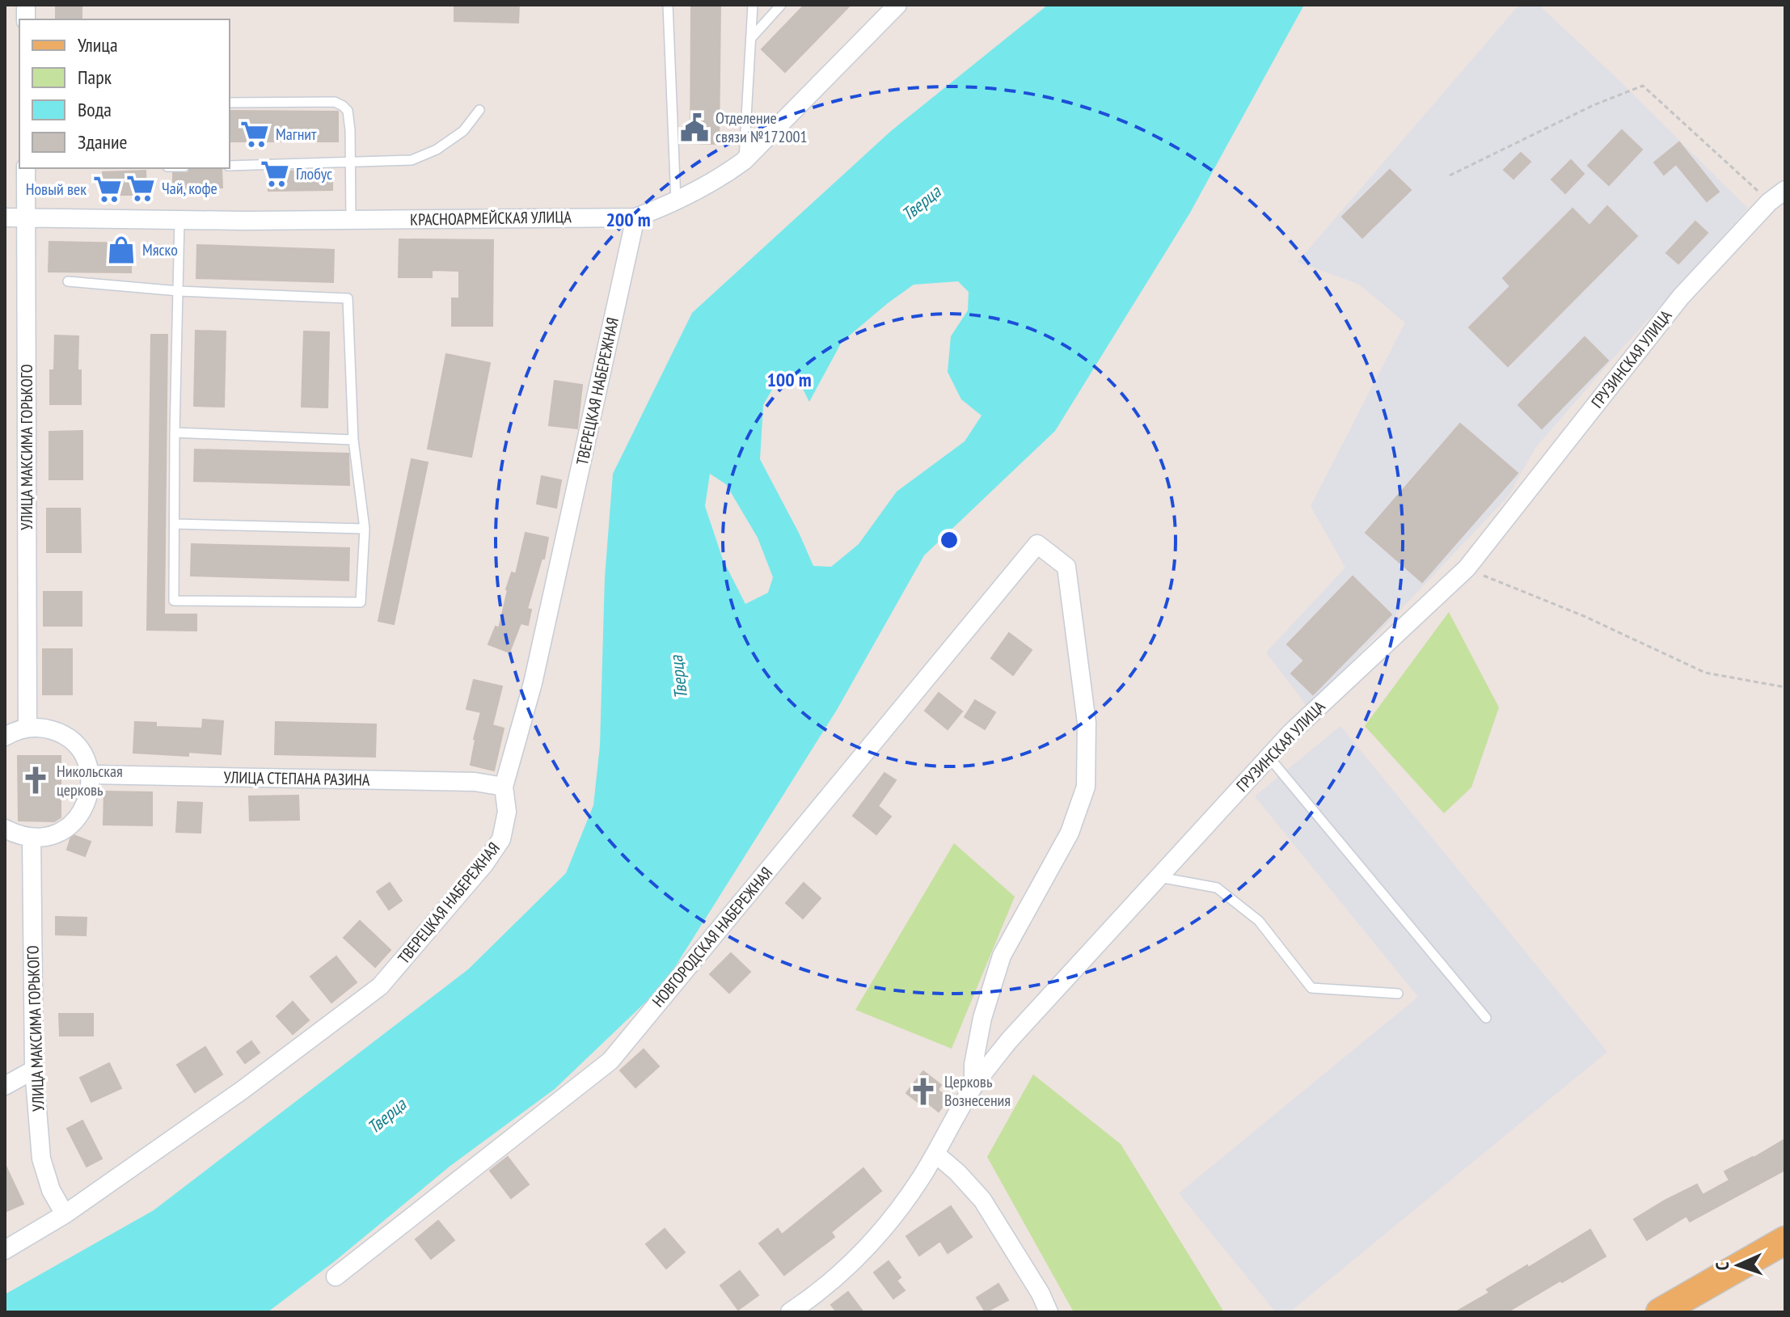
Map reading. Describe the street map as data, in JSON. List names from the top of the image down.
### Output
{
  "streets": {
    "street": [
      "КРАСНОАРМЕЙСКАЯ УЛИЦА",
      "ГРУЗИНСКАЯ УЛИЦА",
      "ТВЕРЕЦКАЯ НАБЕРЕЖНАЯ",
      "УЛИЦА МАКСИМА ГОРЬКОГО",
      "УЛИЦА СТЕПАНА РАЗИНА",
      "НОВГОРОДСКАЯ НАБЕРЕЖНАЯ"
    ]
  },
  "crossings": [
    ["КРАСНОАРМЕЙСКАЯ УЛИЦА", "ТВЕРЕЦКАЯ НАБЕРЕЖНАЯ"],
    ["КРАСНОАРМЕЙСКАЯ УЛИЦА", "УЛИЦА МАКСИМА ГОРЬКОГО"],
    ["ГРУЗИНСКАЯ УЛИЦА", "НОВГОРОДСКАЯ НАБЕРЕЖНАЯ"],
    ["ТВЕРЕЦКАЯ НАБЕРЕЖНАЯ", "УЛИЦА МАКСИМА ГОРЬКОГО"],
    ["ТВЕРЕЦКАЯ НАБЕРЕЖНАЯ", "УЛИЦА СТЕПАНА РАЗИНА"]
  ],
  "water": ["Тверца"],
  "places": {
    "public building": ["Отделение связи №172001"],
    "supermarket": [
      "Магнит",
      "Глобус",
      "Чай, кофе",
      "Новый век"
    ],
    "shop": ["Мяско"],
    "church": ["Никольская церковь", "Церковь Вознесения"]
  },
  "legend": [
    "Улица",
    "Парк",
    "Вода",
    "Здание"
  ],
  "north": "left",
  "rings": ["200 m", "100 m"]
}
